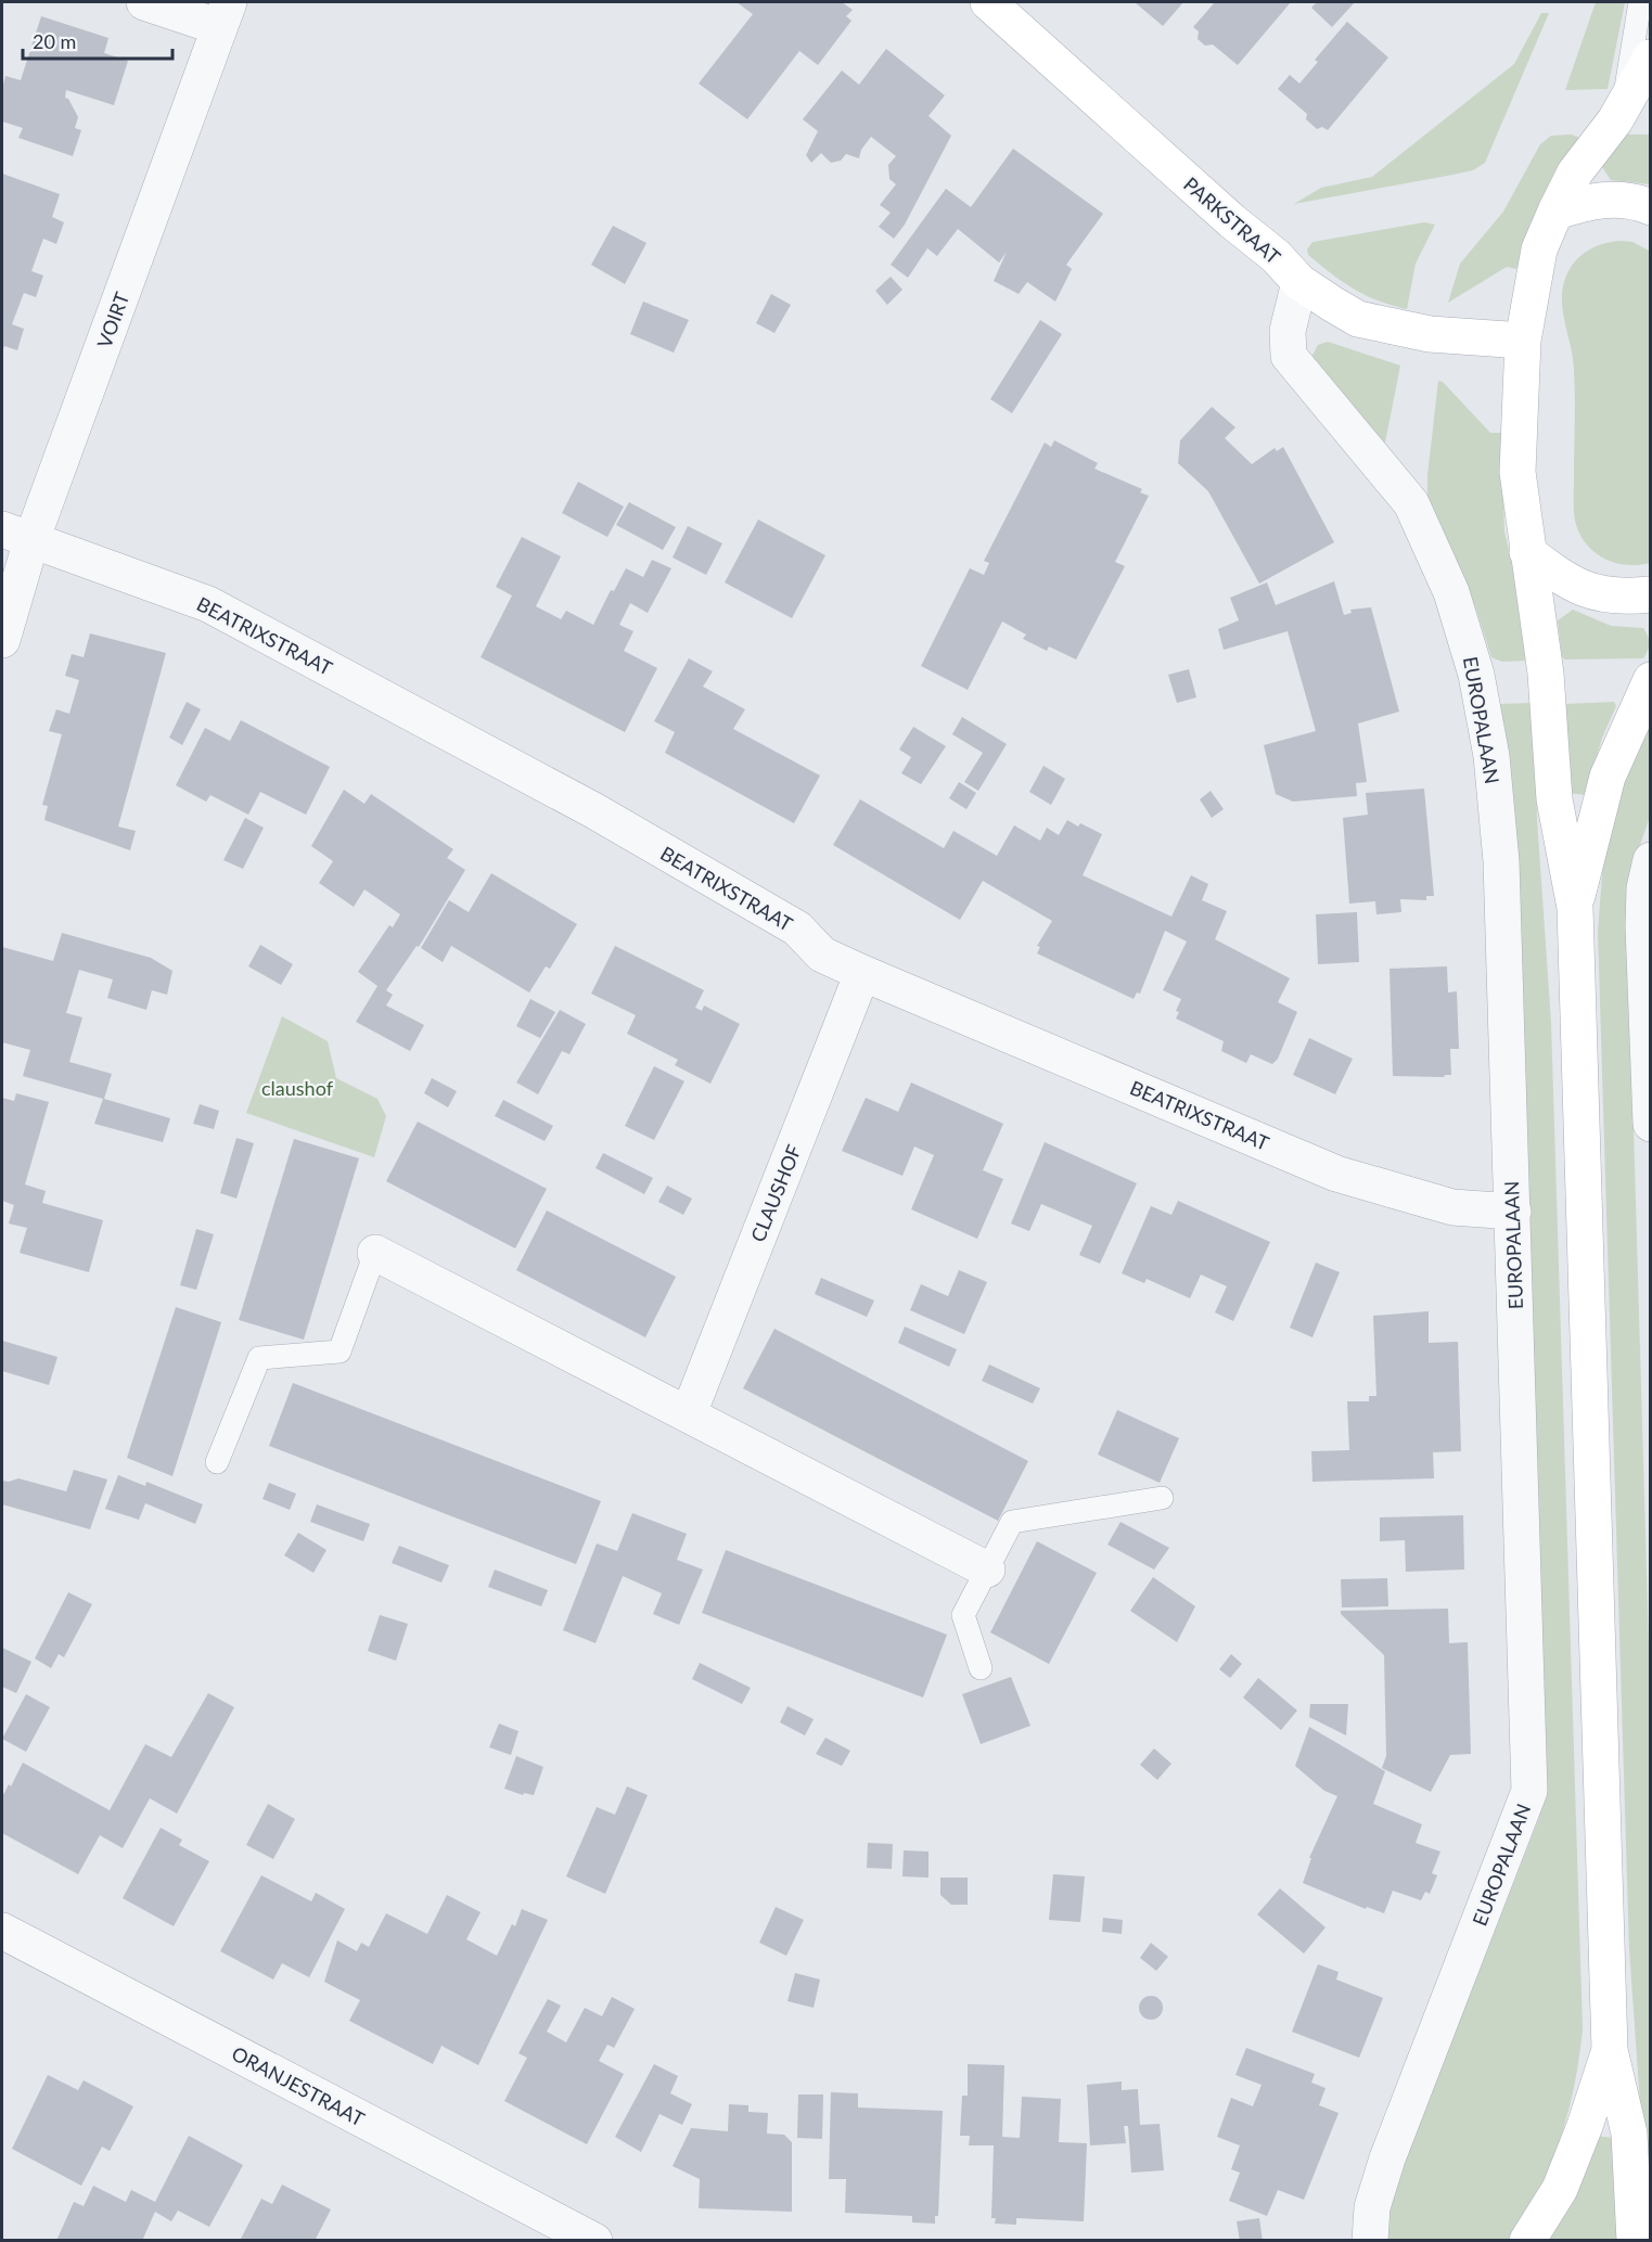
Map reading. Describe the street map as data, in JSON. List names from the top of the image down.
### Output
{
  "streets": {
    "main road": ["PARKSTRAAT"],
    "street": [
      "VOIRT",
      "BEATRIXSTRAAT",
      "EUROPALAAN",
      "CLAUSHOF",
      "ORANJESTRAAT"
    ]
  },
  "crossings": [
    ["PARKSTRAAT", "EUROPALAAN"],
    ["VOIRT", "BEATRIXSTRAAT"],
    ["BEATRIXSTRAAT", "EUROPALAAN"],
    ["BEATRIXSTRAAT", "CLAUSHOF"]
  ],
  "parks": ["claushof"],
  "scale_bar": "20 m"
}
